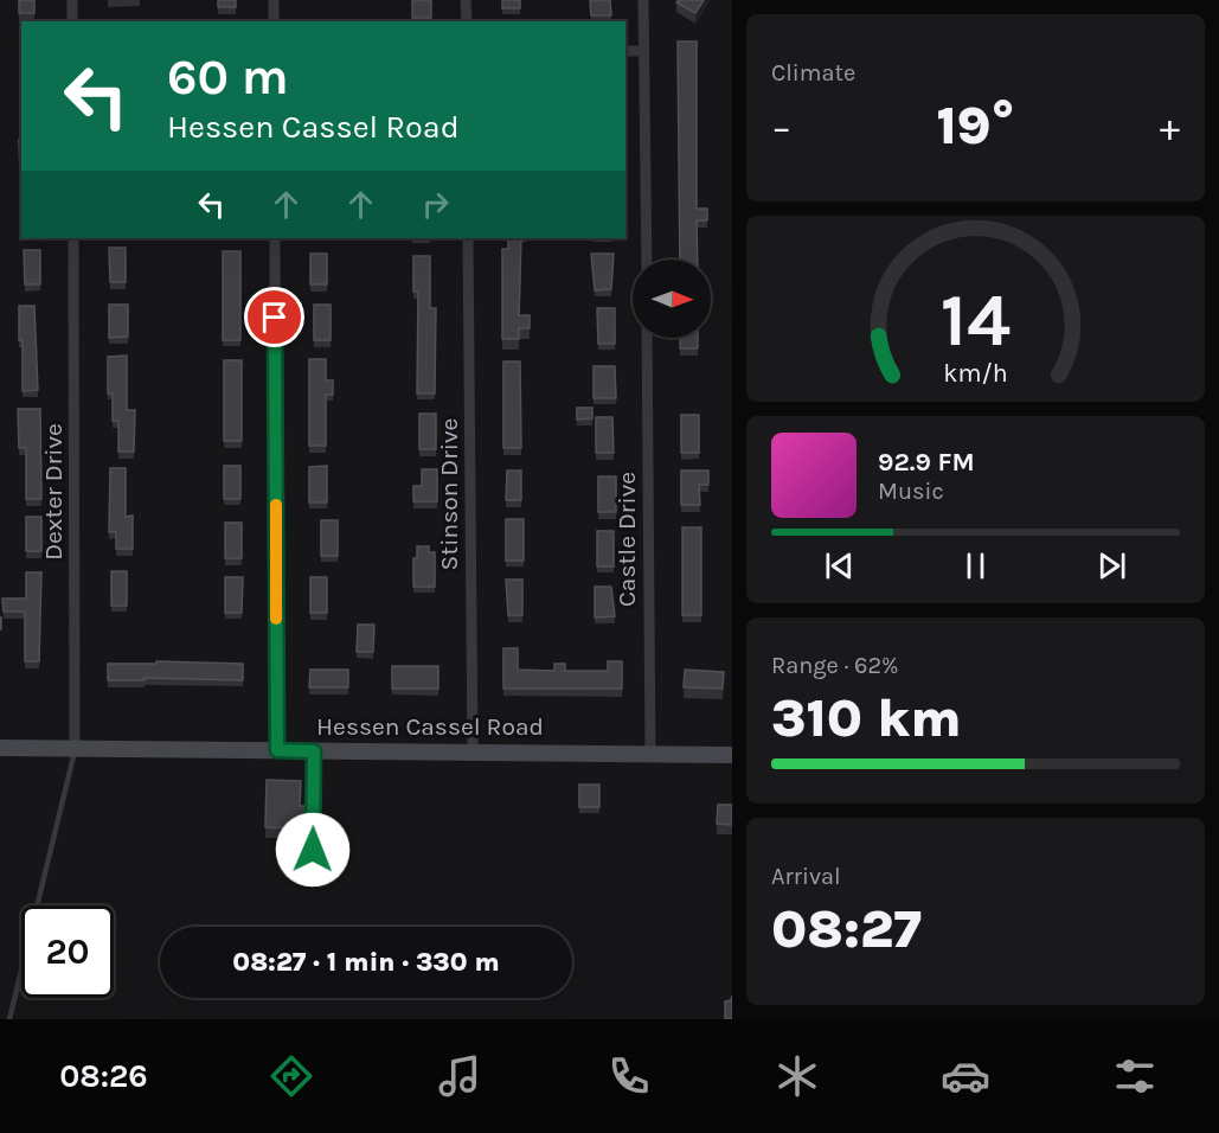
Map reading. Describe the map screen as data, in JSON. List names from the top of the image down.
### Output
{
  "streets": {
    "main road": ["Hessen Cassel Road"],
    "street": ["Dexter Drive", "Stinson Drive", "Castle Drive"]
  },
  "crossings": [
    ["Dexter Drive", "Hessen Cassel Road"],
    ["Stinson Drive", "Hessen Cassel Road"],
    ["Castle Drive", "Hessen Cassel Road"]
  ],
  "north": "right",
  "page": {
    "tile": [
      "Climate",
      ["Range · 62%", "310 km"],
      ["Arrival", "08:27"]
    ],
    "turn": ["60 m", "Hessen Cassel Road"],
    "heat": ["−", "19°", "+"],
    "song": ["92.9 FM", "Music"],
    "limit": "20",
    "trip": "08:27 · 1 min · 330 m",
    "tabs": "08:26",
    "gauge": ["14", "km/h"]
  }
}
